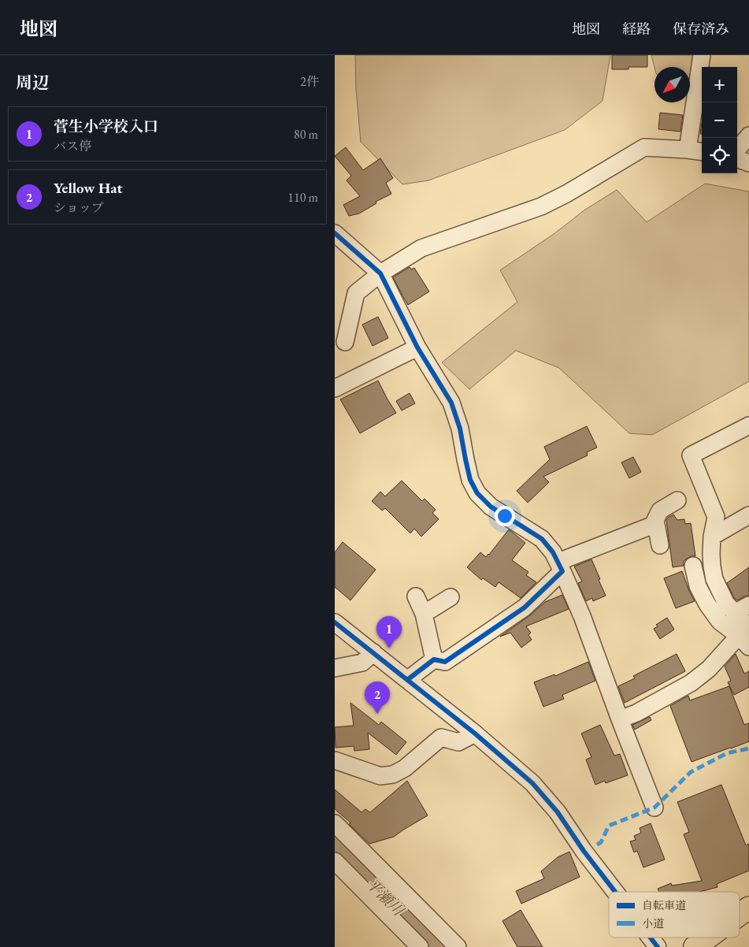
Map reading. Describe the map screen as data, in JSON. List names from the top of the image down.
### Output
{
  "water": ["平瀬川"],
  "legend": ["自転車道", "小道"],
  "north": "bottom left",
  "page": {
    "header": "地図",
    "nav": ["地図", "経路", "保存済み"],
    "heading": ["周辺", "2件"],
    "map_buttons": ["+", "−"],
    "list": [
      {
        "mark": "1",
        "name": "菅生小学校入口",
        "note": "バス停",
        "value": "80 m"
      },
      {
        "mark": "2",
        "name": "Yellow Hat",
        "note": "ショップ",
        "value": "110 m"
      }
    ],
    "pins": ["1", "2"]
  }
}
